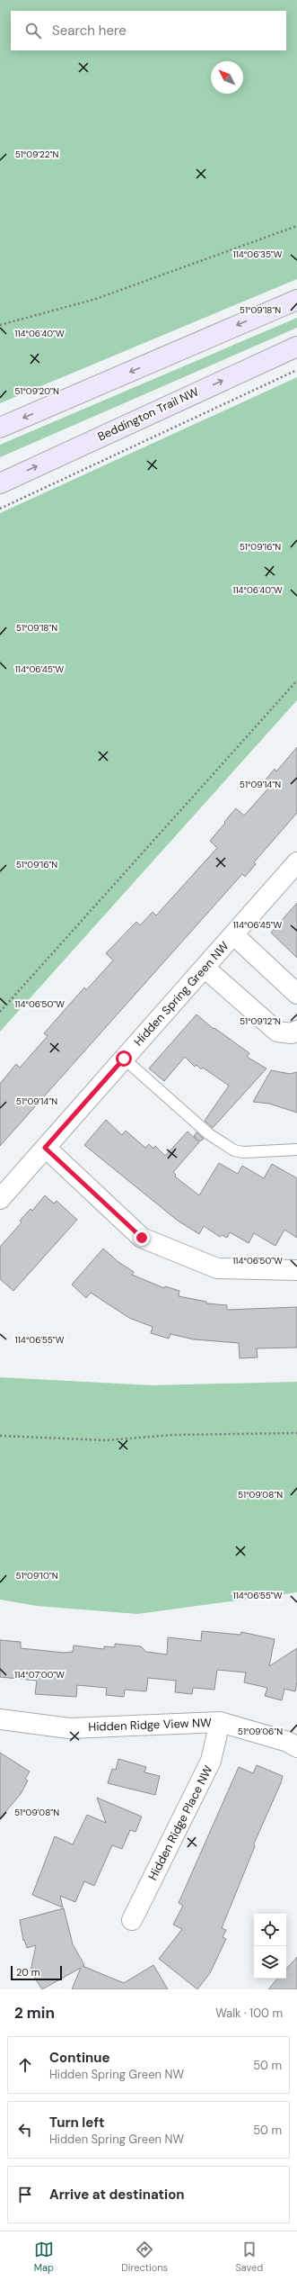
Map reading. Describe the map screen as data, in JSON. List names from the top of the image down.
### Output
{
  "streets": {
    "main road": ["Beddington Trail NW"],
    "street": ["Hidden Spring Green NW", "Hidden Ridge View NW", "Hidden Ridge Place NW"]
  },
  "crossings": [
    ["Hidden Ridge View NW", "Hidden Ridge Place NW"]
  ],
  "scale_bar": "20 m",
  "north": "top left",
  "page": {
    "search": "Search here",
    "scale": "20 m",
    "heading": ["2 min", "Walk · 100 m"],
    "list": [
      ["Continue", "Hidden Spring Green NW", "50 m"],
      ["Turn left", "Hidden Spring Green NW", "50 m"],
      "Arrive at destination"
    ],
    "nav": ["Map", "Directions", "Saved"]
  },
  "coordinates": [
    "51°09'22\"N",
    "114°06'35\"W",
    "51°09'18\"N",
    "114°06'40\"W",
    "51°09'20\"N",
    "51°09'16\"N",
    "114°06'45\"W",
    "51°09'14\"N",
    "114°06'50\"W",
    "51°09'12\"N",
    "114°06'55\"W",
    "51°09'08\"N",
    "51°09'10\"N",
    "114°07'00\"W",
    "51°09'06\"N"
  ]
}
